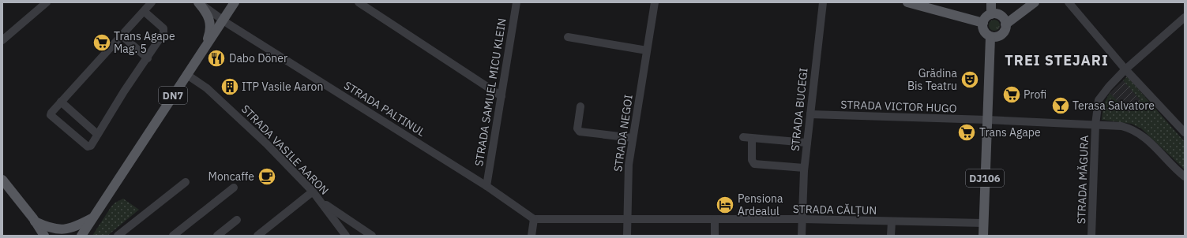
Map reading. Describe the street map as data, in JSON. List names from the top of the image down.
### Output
{
  "streets": {
    "main road": ["DN7", "DJ106"],
    "street": [
      "STRADA SAMUEL MICU KLEIN",
      "STRADA VICTOR HUGO",
      "STRADA PALTINUL",
      "STRADA BUCEGI",
      "STRADA NEGOI",
      "STRADA VASILE AARON",
      "STRADA MĂGURA",
      "STRADA CĂLȚUN"
    ]
  },
  "crossings": [
    ["STRADA SAMUEL MICU KLEIN", "STRADA PALTINUL"],
    ["DN7", "STRADA PALTINUL"],
    ["DN7", "STRADA VASILE AARON"],
    ["STRADA VICTOR HUGO", "STRADA BUCEGI"],
    ["STRADA VICTOR HUGO", "DJ106"],
    ["STRADA VICTOR HUGO", "STRADA MĂGURA"],
    ["STRADA PALTINUL", "STRADA CĂLȚUN"],
    ["STRADA BUCEGI", "STRADA CĂLȚUN"],
    ["STRADA NEGOI", "STRADA CĂLȚUN"],
    ["DJ106", "STRADA CĂLȚUN"]
  ],
  "districts": ["TREI STEJARI"],
  "places": {
    "supermarket": ["Trans Agape Mag. 5", "Profi", "Trans Agape"],
    "restaurant": ["Dabo Döner"],
    "theatre": ["Grădina Bis Teatru"],
    "building": ["ITP Vasile Aaron"],
    "bar": ["Terasa Salvatore"],
    "cafe": ["Moncaffe"],
    "hotel": ["Pensiona Ardealul"]
  }
}
